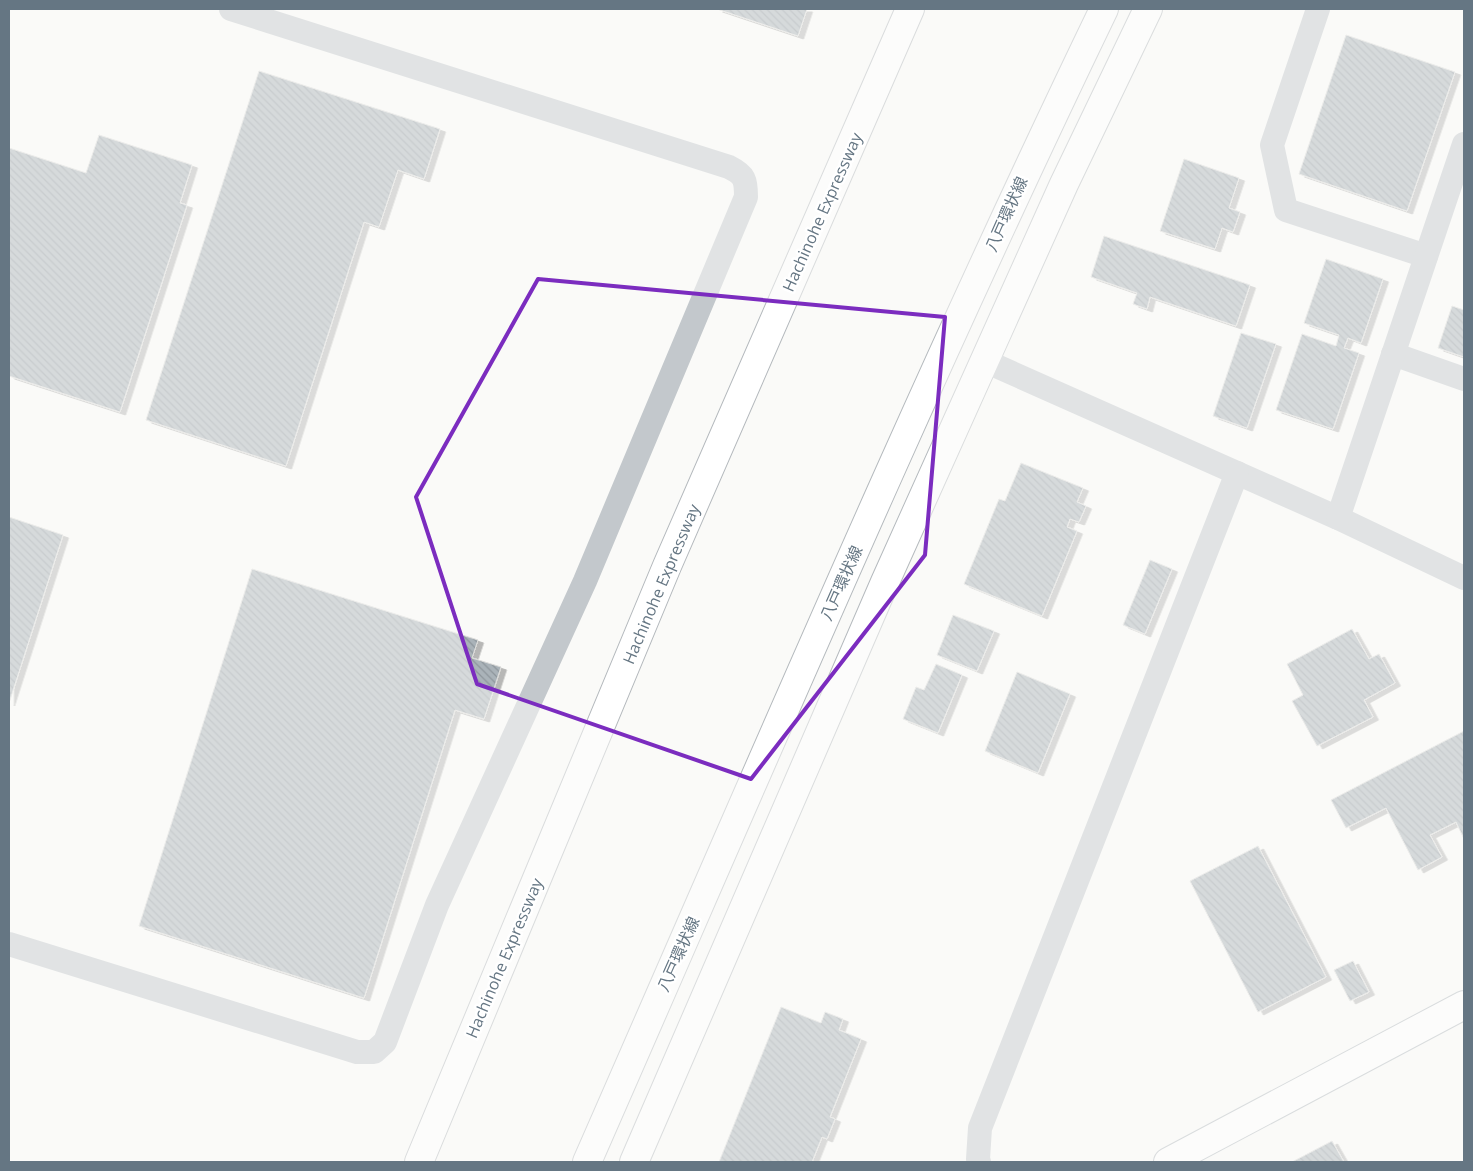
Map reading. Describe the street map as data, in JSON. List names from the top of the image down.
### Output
{
  "streets": {
    "main road": ["Hachinohe Expressway", "八戸環状線"]
  }
}
